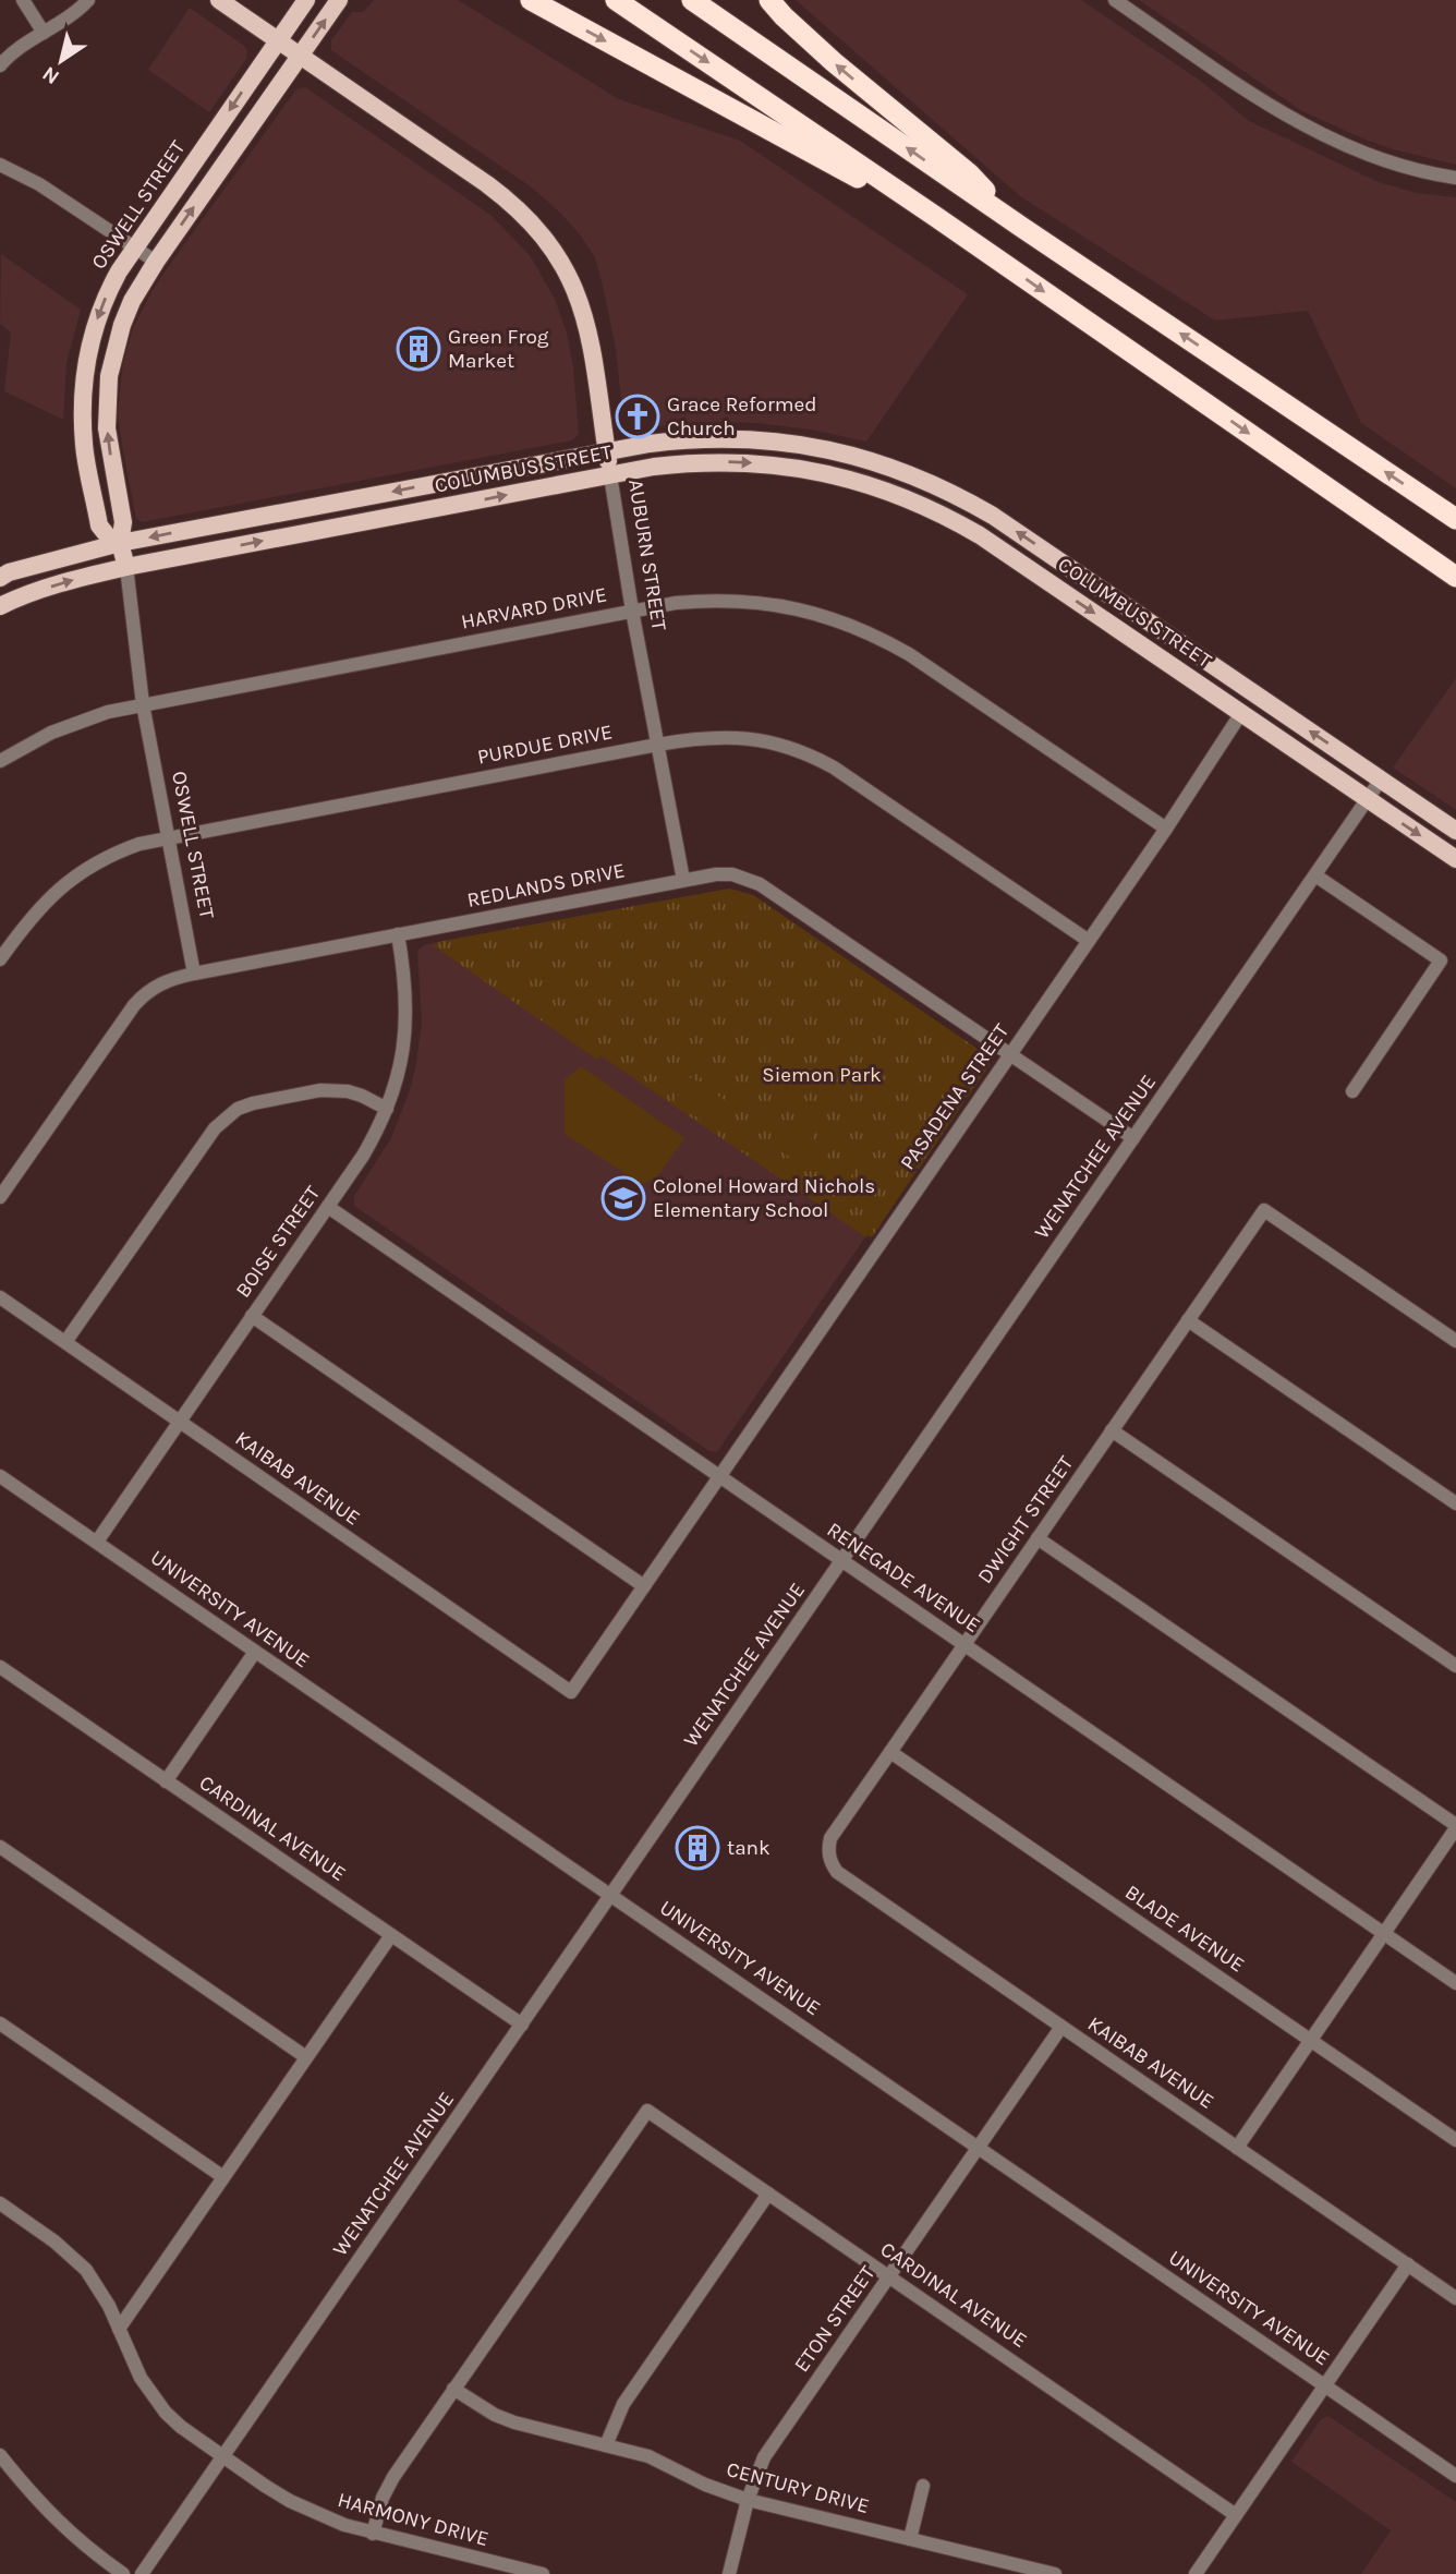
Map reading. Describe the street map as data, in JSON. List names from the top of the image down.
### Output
{
  "streets": {
    "main road": ["OSWELL STREET", "COLUMBUS STREET", "AUBURN STREET"],
    "street": [
      "HARVARD DRIVE",
      "PURDUE DRIVE",
      "REDLANDS DRIVE",
      "PASADENA STREET",
      "WENATCHEE AVENUE",
      "BOISE STREET",
      "KAIBAB AVENUE",
      "DWIGHT STREET",
      "RENEGADE AVENUE",
      "UNIVERSITY AVENUE",
      "CARDINAL AVENUE",
      "BLADE AVENUE",
      "ETON STREET",
      "CENTURY DRIVE",
      "HARMONY DRIVE"
    ]
  },
  "crossings": [
    ["OSWELL STREET", "COLUMBUS STREET"],
    ["OSWELL STREET", "AUBURN STREET"],
    ["OSWELL STREET", "HARVARD DRIVE"],
    ["OSWELL STREET", "PURDUE DRIVE"],
    ["OSWELL STREET", "REDLANDS DRIVE"],
    ["COLUMBUS STREET", "AUBURN STREET"],
    ["COLUMBUS STREET", "PASADENA STREET"],
    ["COLUMBUS STREET", "WENATCHEE AVENUE"],
    ["AUBURN STREET", "HARVARD DRIVE"],
    ["AUBURN STREET", "PURDUE DRIVE"],
    ["AUBURN STREET", "REDLANDS DRIVE"],
    ["HARVARD DRIVE", "PASADENA STREET"],
    ["PURDUE DRIVE", "PASADENA STREET"],
    ["REDLANDS DRIVE", "PASADENA STREET"],
    ["REDLANDS DRIVE", "WENATCHEE AVENUE"],
    ["REDLANDS DRIVE", "BOISE STREET"],
    ["PASADENA STREET", "KAIBAB AVENUE"],
    ["PASADENA STREET", "RENEGADE AVENUE"],
    ["WENATCHEE AVENUE", "RENEGADE AVENUE"],
    ["WENATCHEE AVENUE", "UNIVERSITY AVENUE"],
    ["WENATCHEE AVENUE", "CARDINAL AVENUE"],
    ["WENATCHEE AVENUE", "HARMONY DRIVE"],
    ["BOISE STREET", "KAIBAB AVENUE"],
    ["BOISE STREET", "RENEGADE AVENUE"],
    ["BOISE STREET", "UNIVERSITY AVENUE"],
    ["KAIBAB AVENUE", "DWIGHT STREET"],
    ["KAIBAB AVENUE", "ETON STREET"],
    ["DWIGHT STREET", "RENEGADE AVENUE"],
    ["DWIGHT STREET", "BLADE AVENUE"],
    ["UNIVERSITY AVENUE", "ETON STREET"],
    ["CARDINAL AVENUE", "ETON STREET"],
    ["CARDINAL AVENUE", "CENTURY DRIVE"],
    ["ETON STREET", "CENTURY DRIVE"]
  ],
  "parks": ["Siemon Park"],
  "places": {
    "building": ["Green Frog Market", "tank"],
    "church": ["Grace Reformed Church"],
    "school or university": ["Colonel Howard Nichols Elementary School"]
  },
  "north": "bottom left"
}
